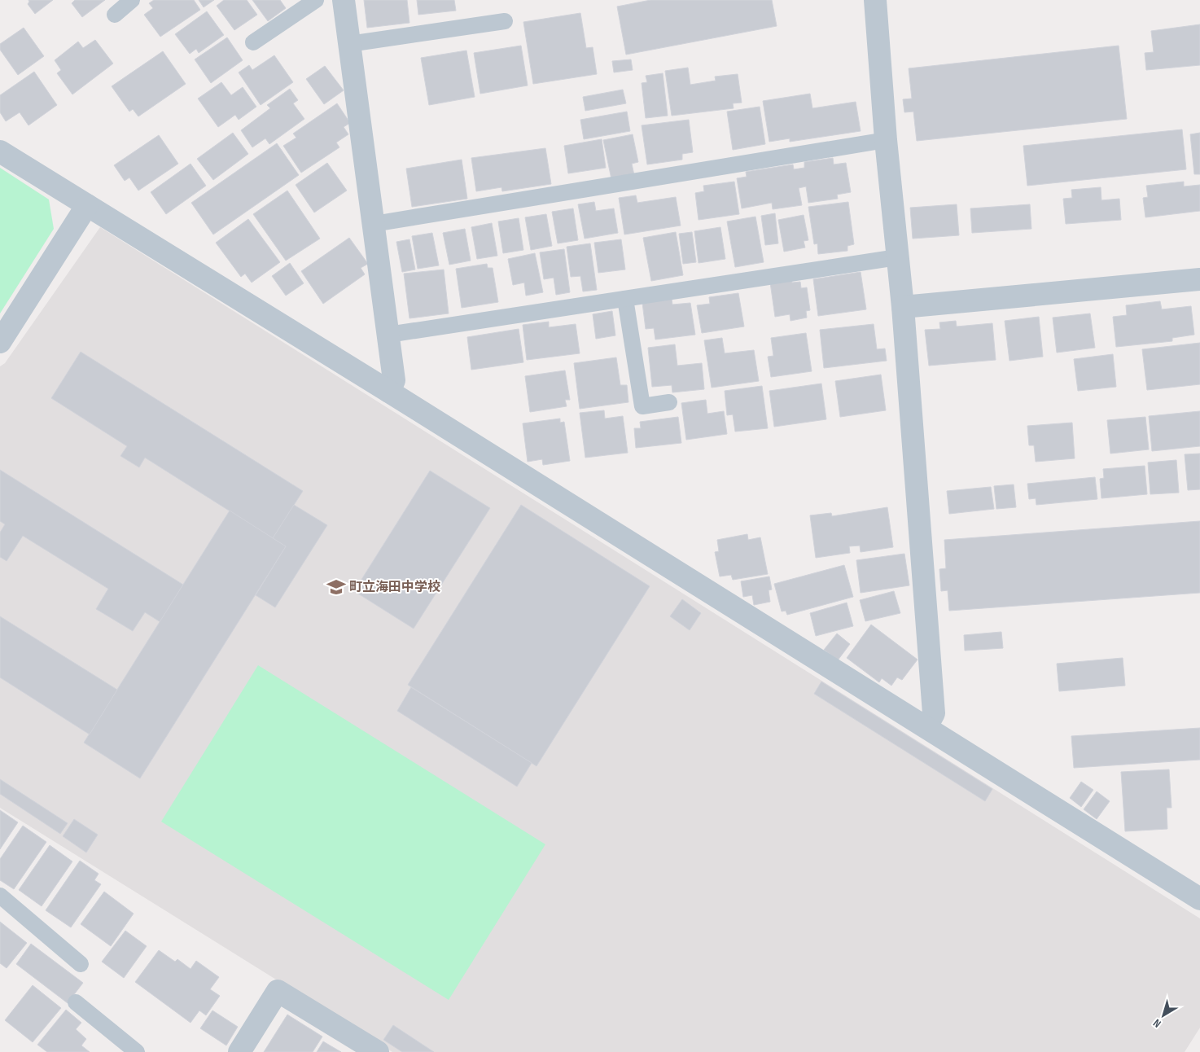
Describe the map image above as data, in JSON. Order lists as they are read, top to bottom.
{
  "places": {
    "school or university": ["町立海田中学校"]
  },
  "north": "bottom left"
}
